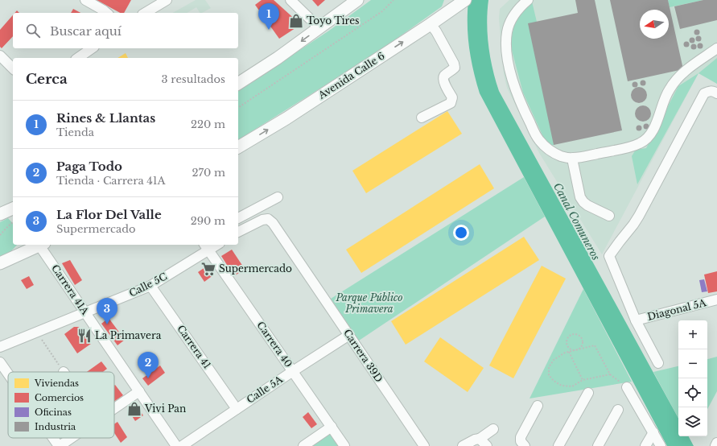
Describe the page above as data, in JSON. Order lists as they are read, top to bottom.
{
  "streets": {
    "main road": ["Avenida Calle 6"],
    "street": [
      "Calle 5C",
      "Carrera 41A",
      "Diagonal 5A",
      "Carrera 40",
      "Carrera 41",
      "Carrera 39D",
      "Calle 5A"
    ]
  },
  "crossings": [
    ["Calle 5C", "Carrera 41A"],
    ["Calle 5C", "Carrera 40"],
    ["Calle 5C", "Carrera 41"],
    ["Carrera 40", "Calle 5A"],
    ["Carrera 41", "Calle 5A"],
    ["Carrera 39D", "Calle 5A"]
  ],
  "water": ["Canal Comuneros"],
  "parks": ["Parque Público Primavera"],
  "places": {
    "shop": ["Toyo Tires", "Vivi Pan"],
    "supermarket": ["Supermercado"],
    "restaurant": ["La Primavera"]
  },
  "legend": [
    "Viviendas",
    "Comercios",
    "Oficinas",
    "Industria"
  ],
  "north": "left",
  "page": {
    "pins": ["1", "3", "2"],
    "search": "Buscar aquí",
    "heading": ["Cerca", "3 resultados"],
    "list": [
      {
        "mark": "1",
        "name": "Rines & Llantas",
        "note": "Tienda",
        "value": "220 m"
      },
      {
        "mark": "2",
        "name": "Paga Todo",
        "note": "Tienda · Carrera 41A",
        "value": "270 m"
      },
      {
        "mark": "3",
        "name": "La Flor Del Valle",
        "note": "Supermercado",
        "value": "290 m"
      }
    ],
    "map_buttons": ["+", "−"]
  }
}
